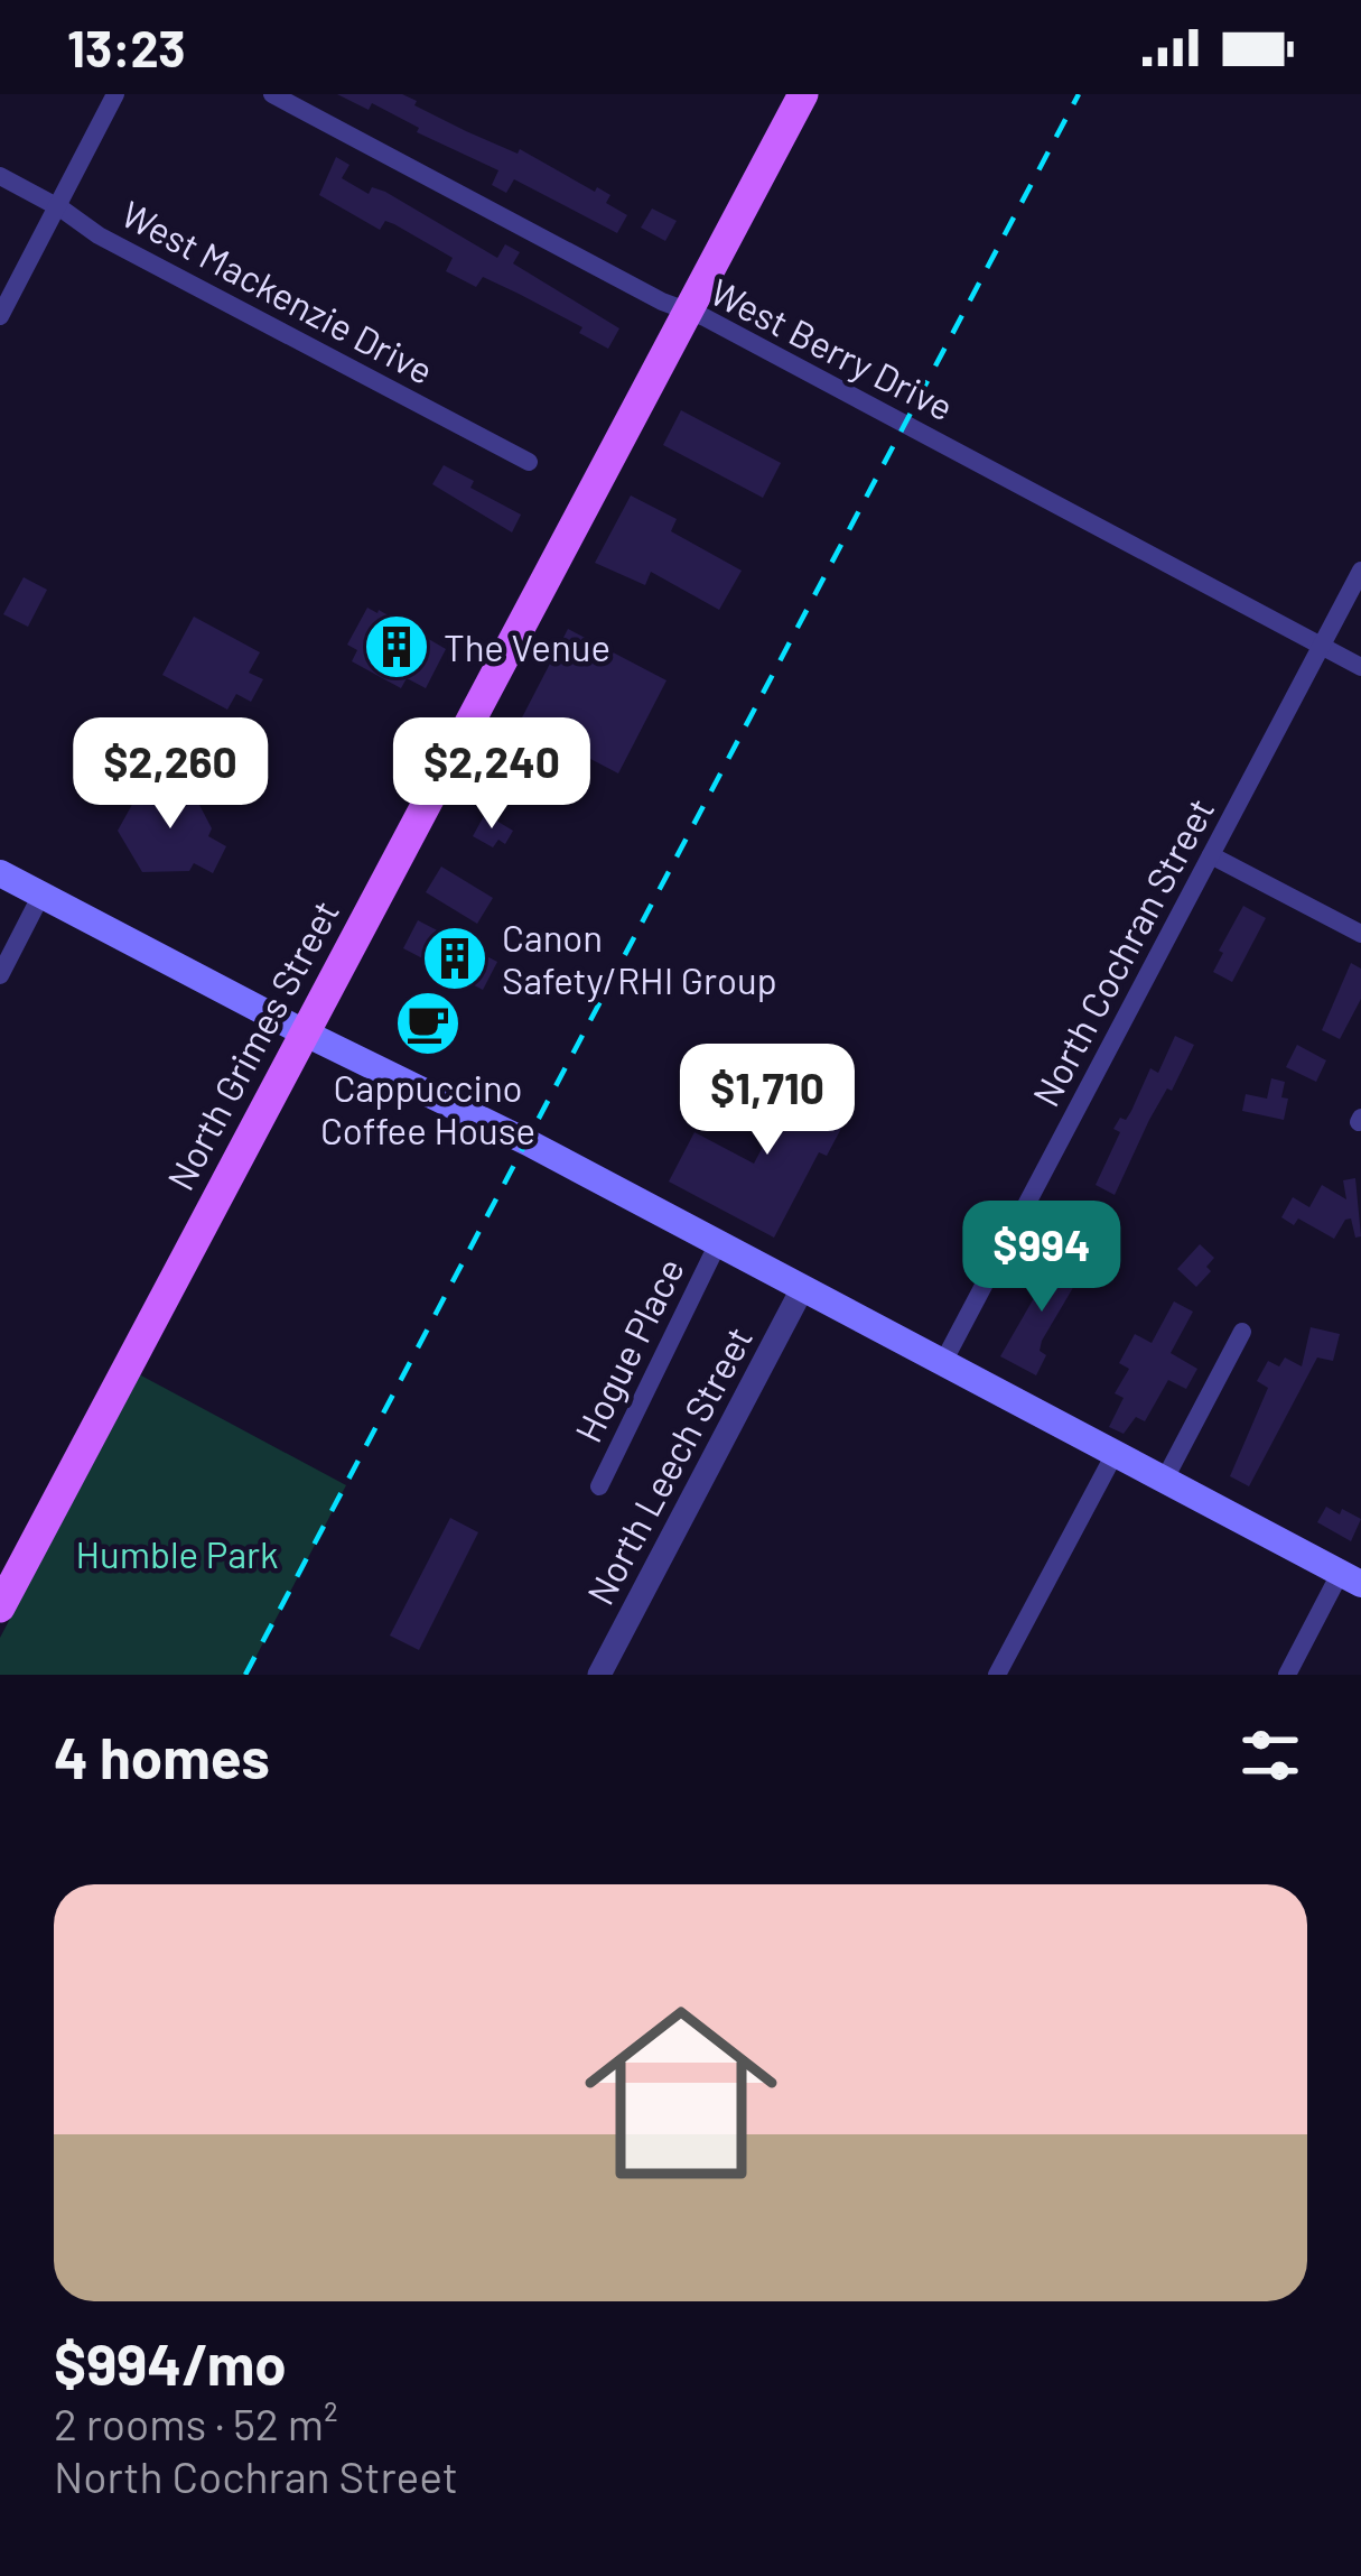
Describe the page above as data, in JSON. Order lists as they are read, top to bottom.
{
  "streets": {
    "main road": ["North Grimes Street"],
    "street": [
      "West Mackenzie Drive",
      "West Berry Drive",
      "North Cochran Street",
      "Hogue Place",
      "North Leech Street"
    ]
  },
  "crossings": [
    ["West Berry Drive", "North Cochran Street"],
    ["West Berry Drive", "North Grimes Street"]
  ],
  "parks": ["Humble Park"],
  "places": {
    "building": ["The Venue", "Canon Safety/RHI Group"],
    "cafe": ["Cappuccino Coffee House"]
  },
  "page": {
    "status": "13:23",
    "price": [
      "$2,260",
      "$2,240",
      "$1,710",
      "$994"
    ],
    "heading": "4 homes",
    "list": [
      {
        "name": "$994/mo",
        "note": "2 rooms · 52 m² · North Cochran Street"
      }
    ]
  }
}
